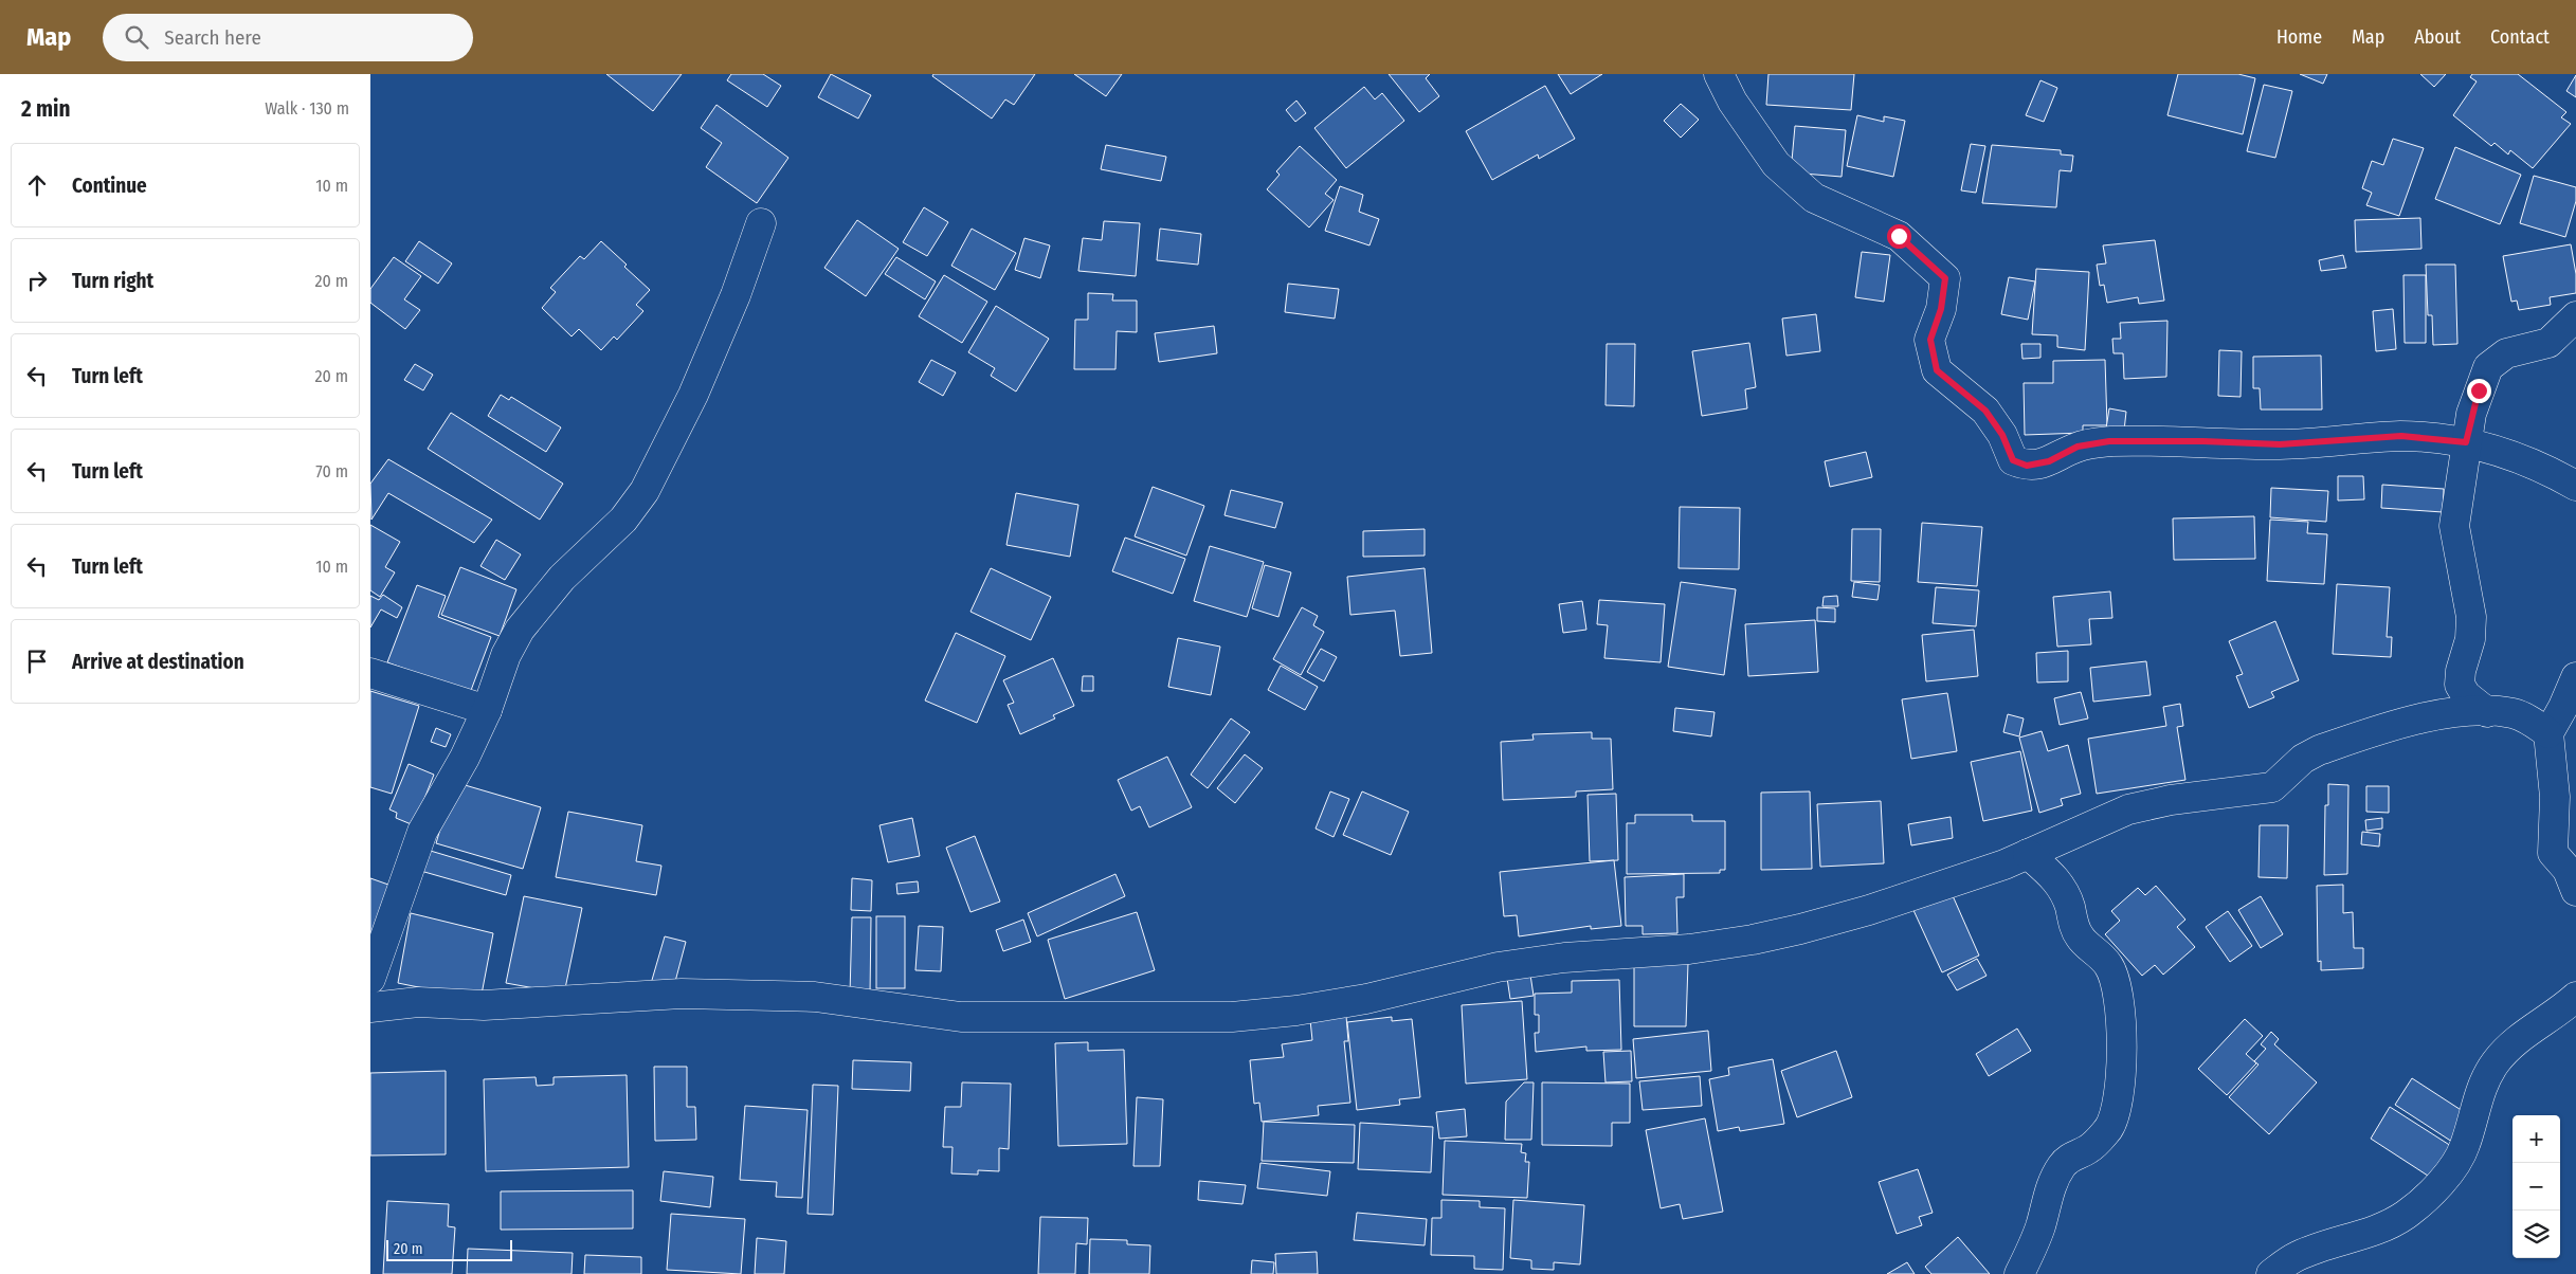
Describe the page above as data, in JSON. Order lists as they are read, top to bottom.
{
  "scale_bar": "20 m",
  "page": {
    "header": "Map",
    "search": "Search here",
    "nav": [
      "Home",
      "Map",
      "About",
      "Contact"
    ],
    "heading": ["2 min", "Walk · 130 m"],
    "list": [
      ["Continue", "10 m"],
      ["Turn right", "20 m"],
      ["Turn left", "20 m"],
      ["Turn left", "70 m"],
      ["Turn left", "10 m"],
      "Arrive at destination"
    ],
    "map_buttons": ["+", "−"],
    "scale": "20 m"
  }
}
